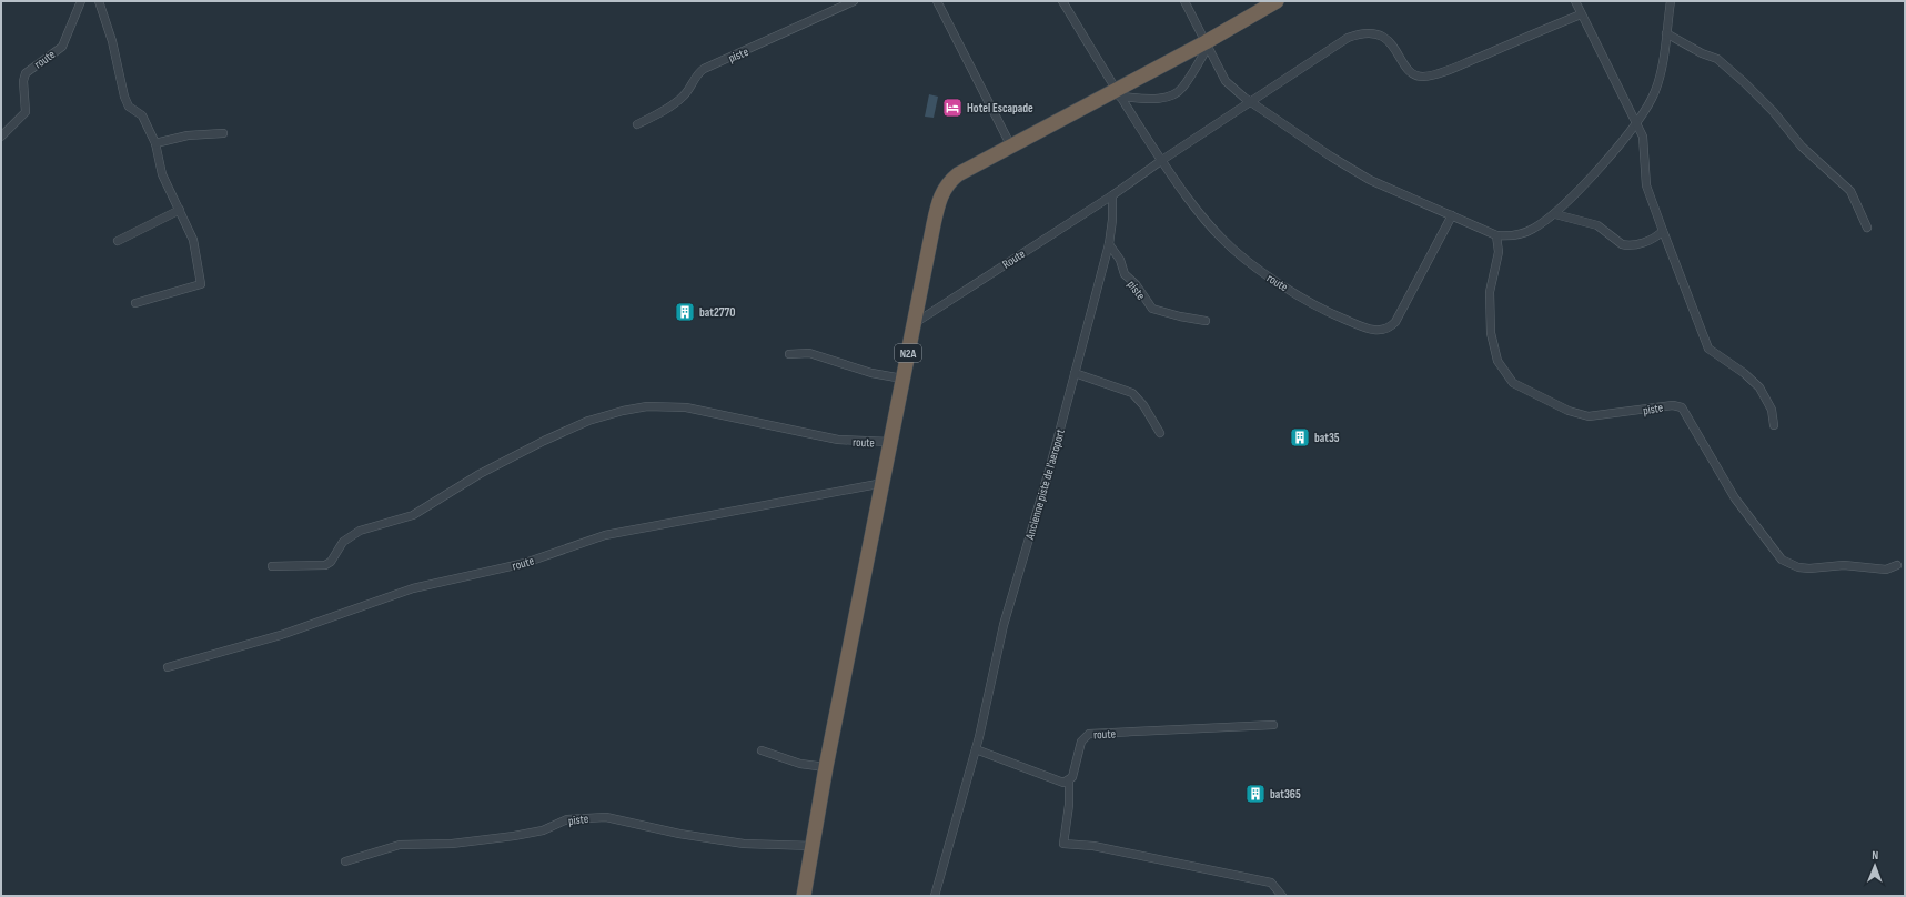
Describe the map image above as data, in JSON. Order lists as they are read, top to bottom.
{
  "streets": {
    "highway": ["N2A"],
    "street": [
      "piste",
      "route",
      "Route",
      "Ancienne piste de l'aeroport"
    ]
  },
  "crossings": [
    ["piste", "N2A"],
    ["piste", "Ancienne piste de l'aeroport"],
    ["route", "N2A"],
    ["Route", "N2A"],
    ["Route", "Ancienne piste de l'aeroport"]
  ],
  "places": {
    "hotel": ["Hotel Escapade"],
    "building": ["bat2770", "bat35", "bat365"]
  },
  "north": "top"
}
